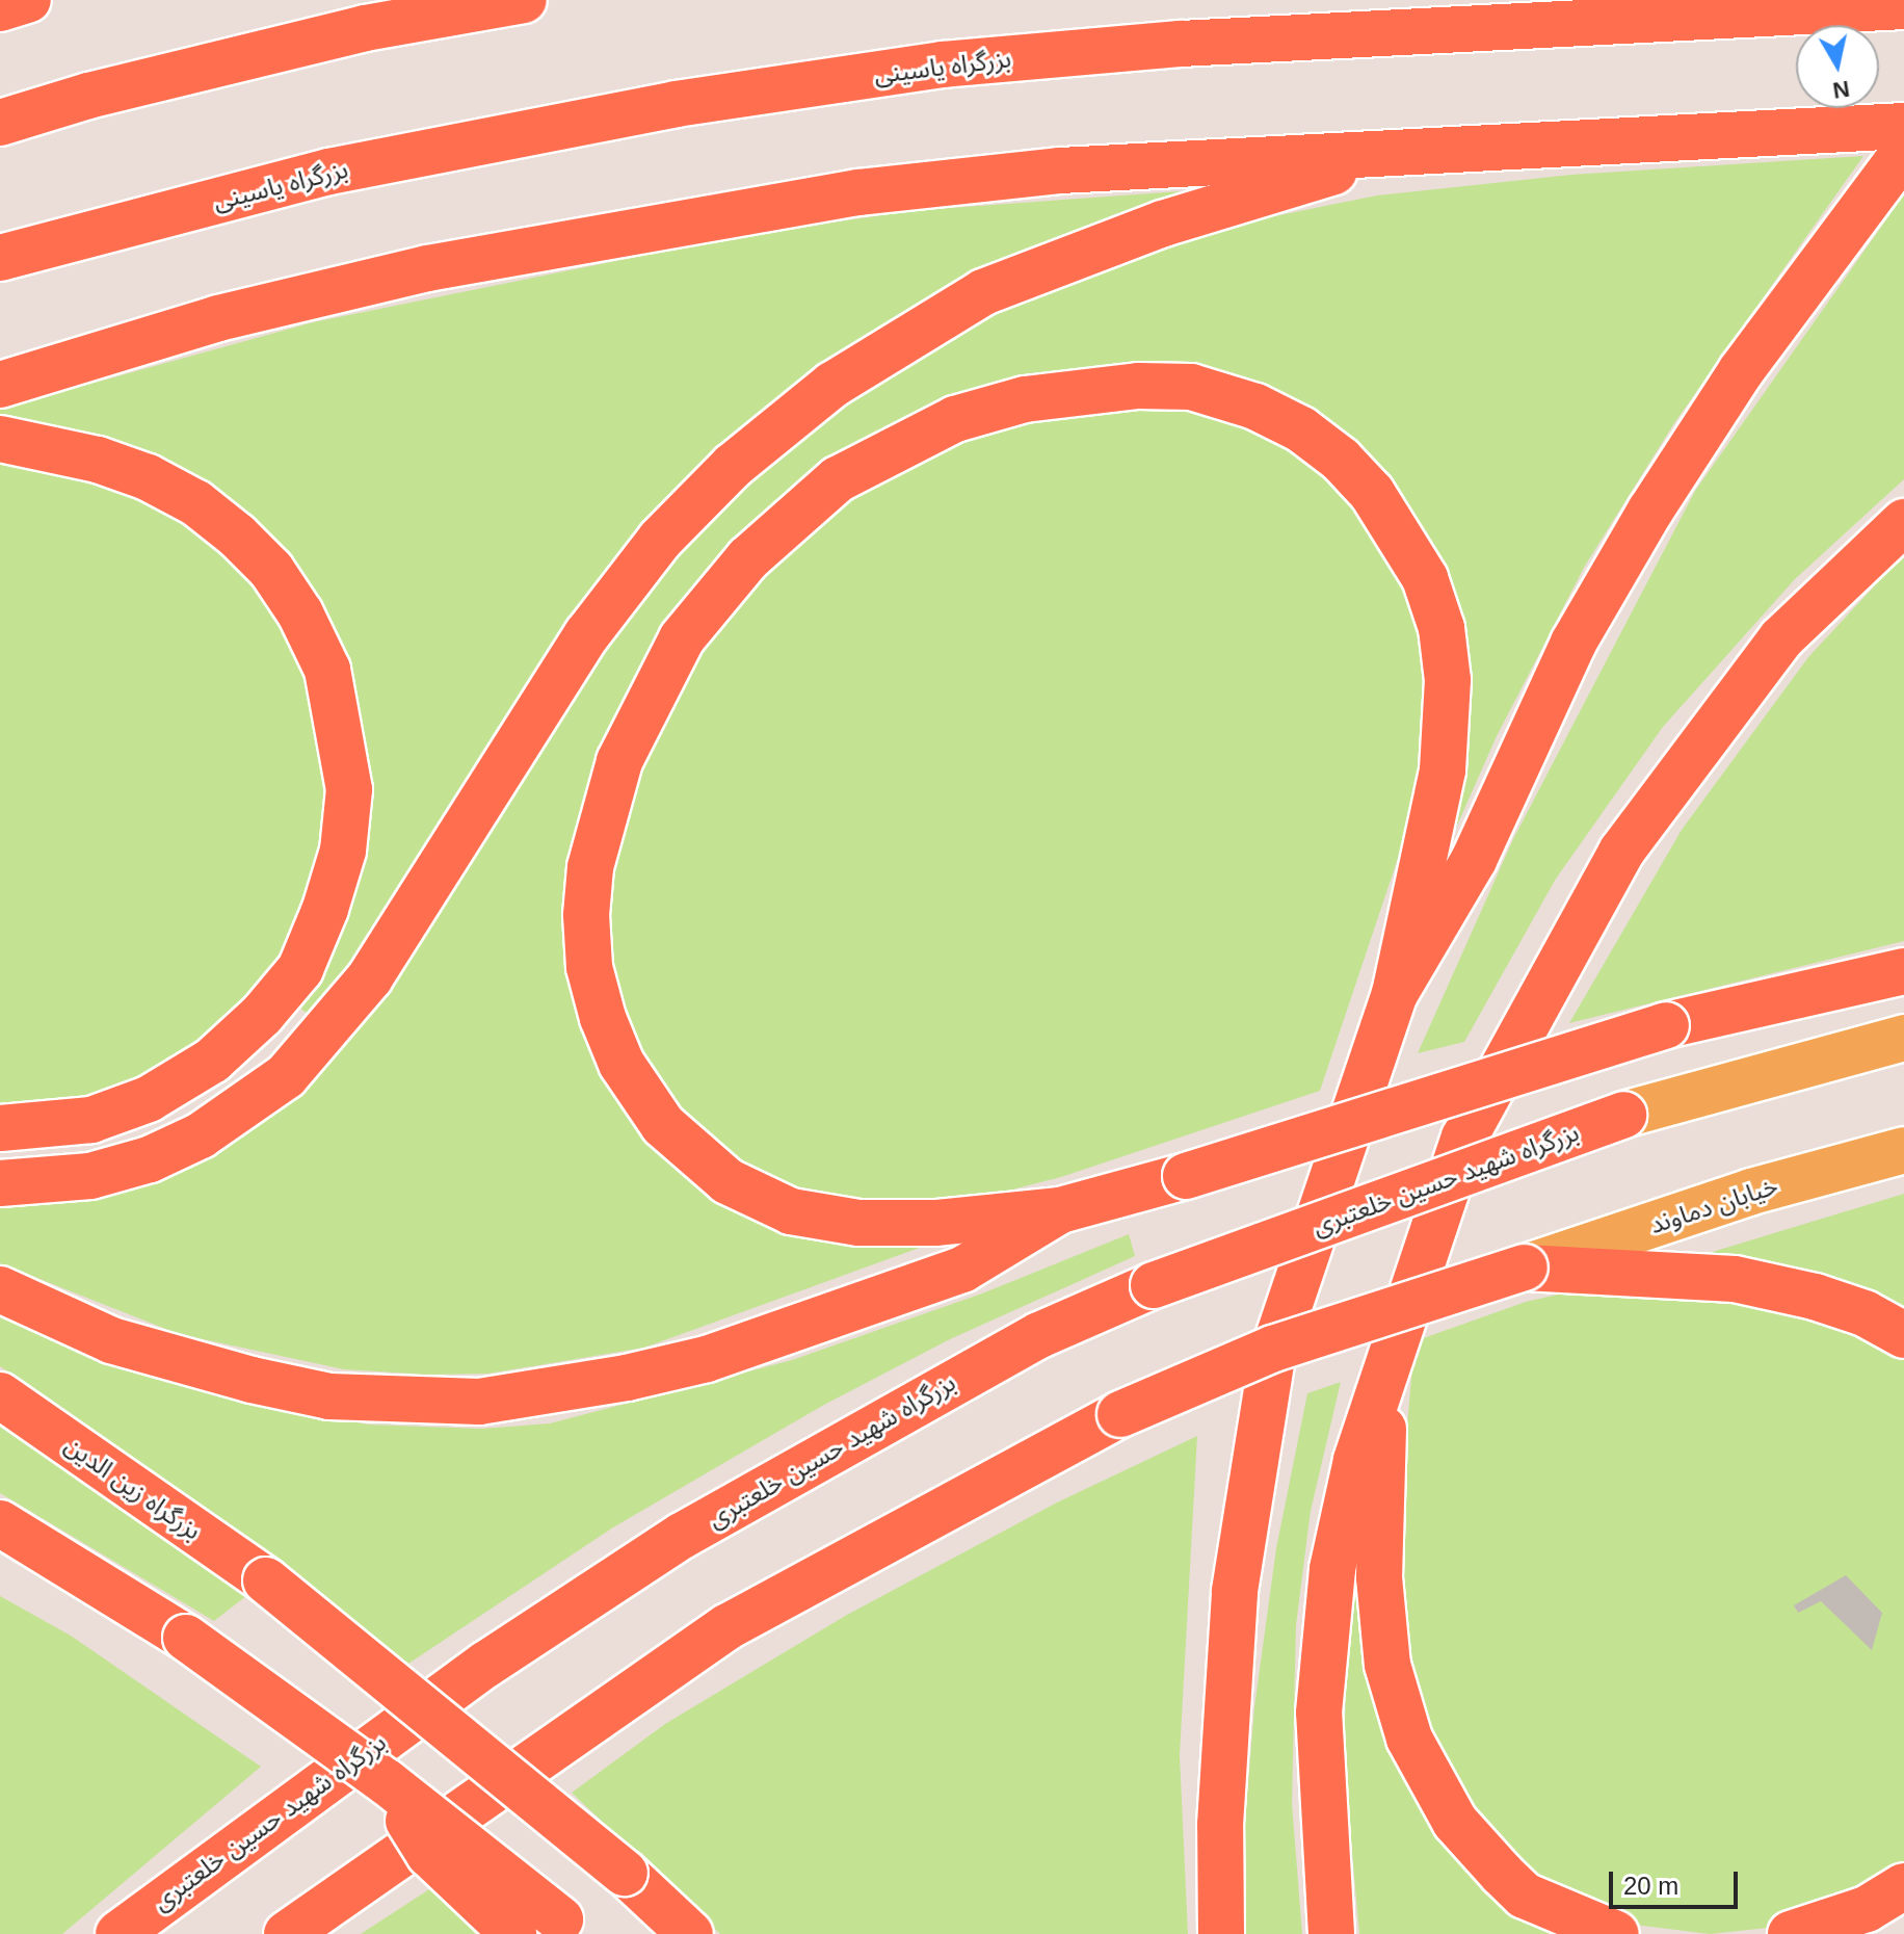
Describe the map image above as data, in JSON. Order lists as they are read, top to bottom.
{
  "streets": {
    "highway": ["بزرگراه یاسینی", "بزرگراه شهید حسین خلعتبری", "بزرگراه زین الدین"],
    "main road": ["خیابان دماوند"]
  },
  "scale_bar": "20 m",
  "north": "bottom"
}
